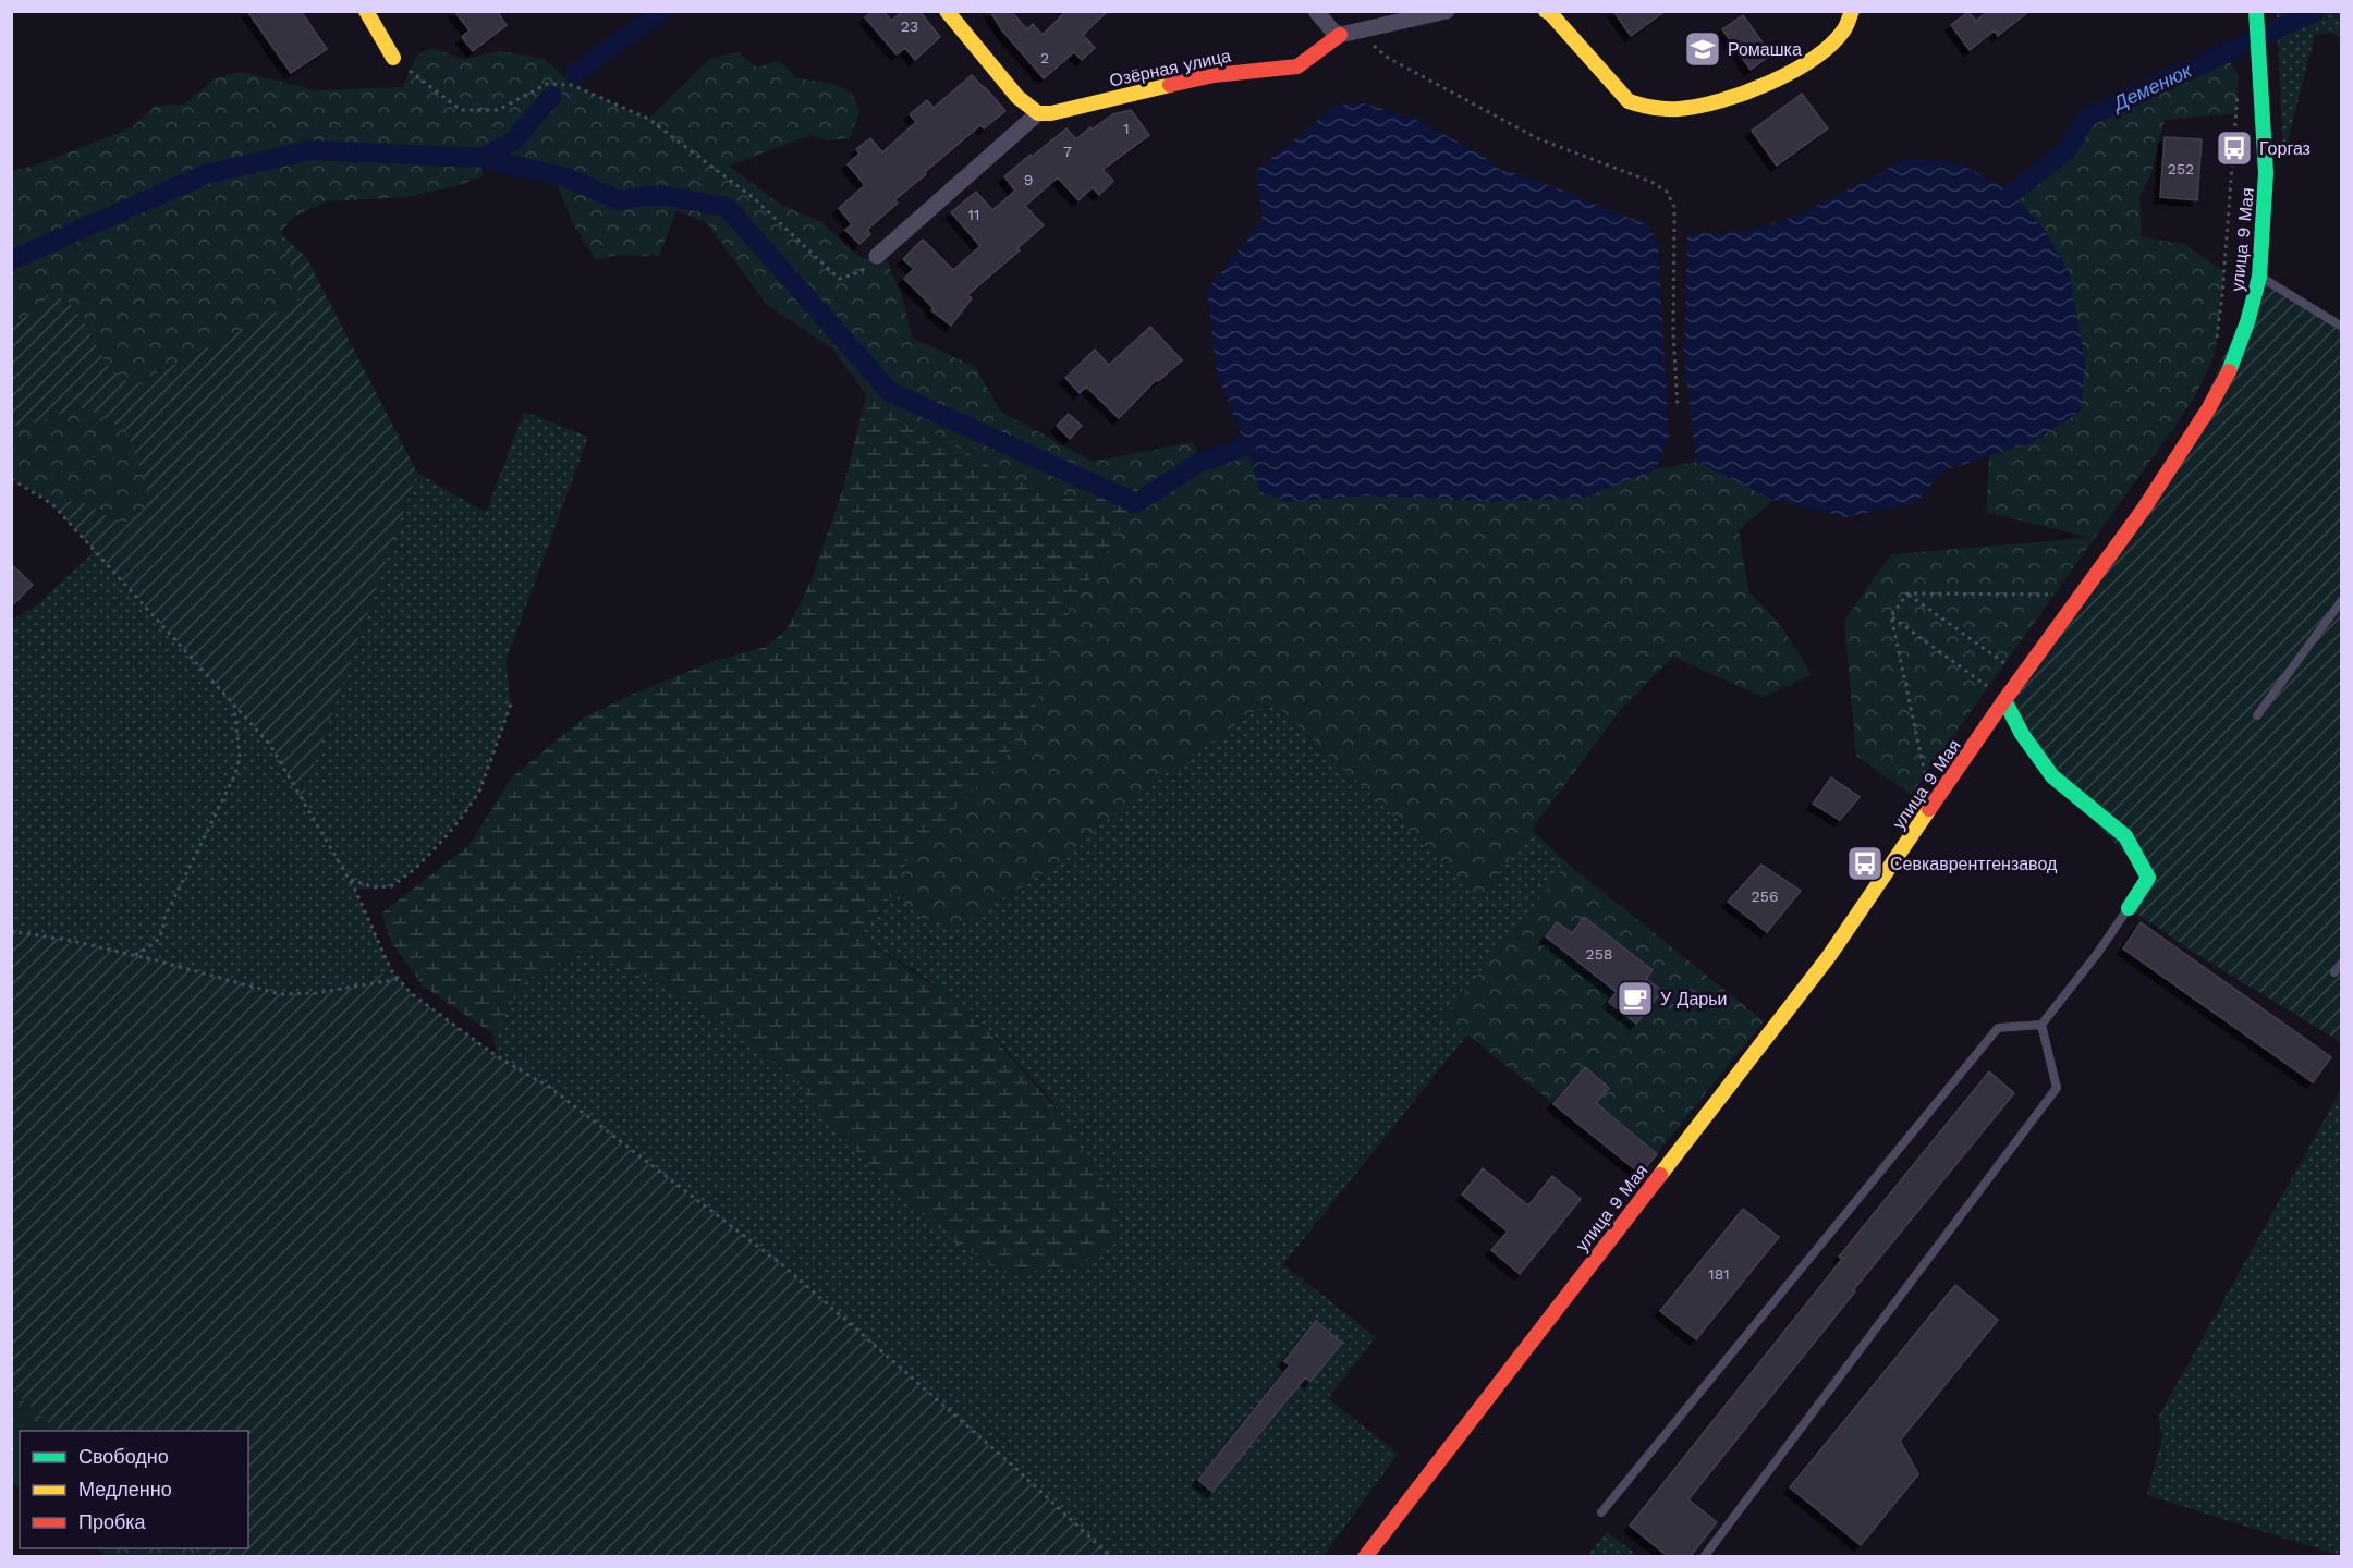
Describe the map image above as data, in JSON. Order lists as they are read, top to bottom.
{
  "streets": {
    "street": ["Озёрная улица", "улица 9 Мая"]
  },
  "water": ["Деменюк"],
  "places": {
    "school or university": ["Ромашка"],
    "bus stop": ["Горгаз", "Севкаврентгензавод"],
    "cafe": ["У Дарьи"]
  },
  "house_numbers": [
    "23",
    "2",
    "1",
    "7",
    "252",
    "9",
    "11",
    "256",
    "258",
    "181"
  ],
  "legend": ["Свободно", "Медленно", "Пробка"]
}
